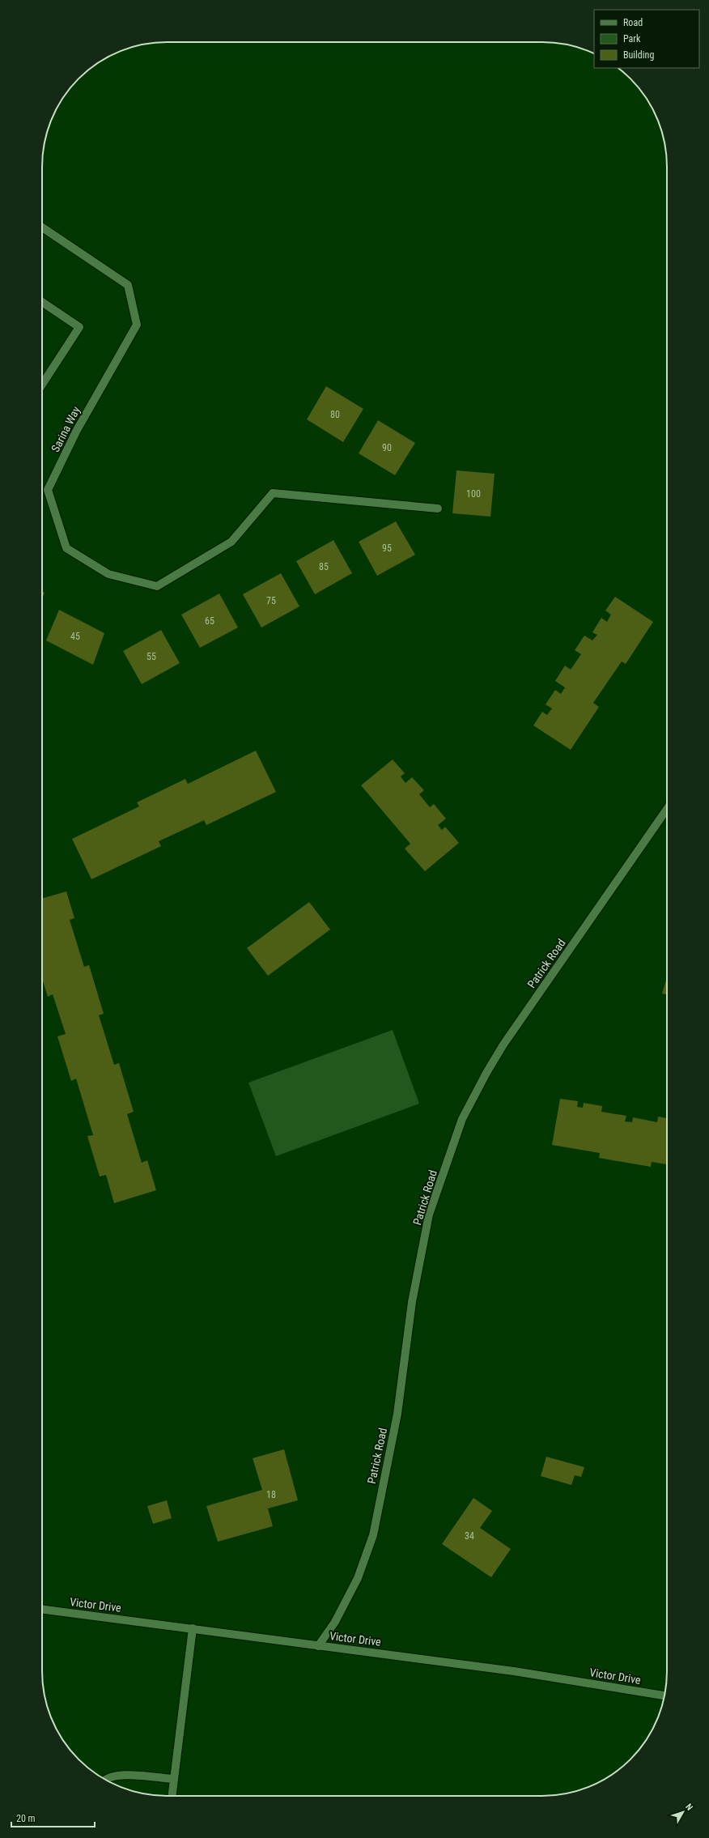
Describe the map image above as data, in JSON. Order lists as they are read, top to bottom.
{
  "streets": {
    "street": ["Sarina Way", "Patrick Road", "Victor Drive"]
  },
  "crossings": [
    ["Patrick Road", "Victor Drive"]
  ],
  "house_numbers": [
    "80",
    "90",
    "100",
    "95",
    "85",
    "75",
    "65",
    "45",
    "55",
    "18",
    "34"
  ],
  "legend": ["Road", "Park", "Building"],
  "scale_bar": "20 m",
  "north": "top right"
}
